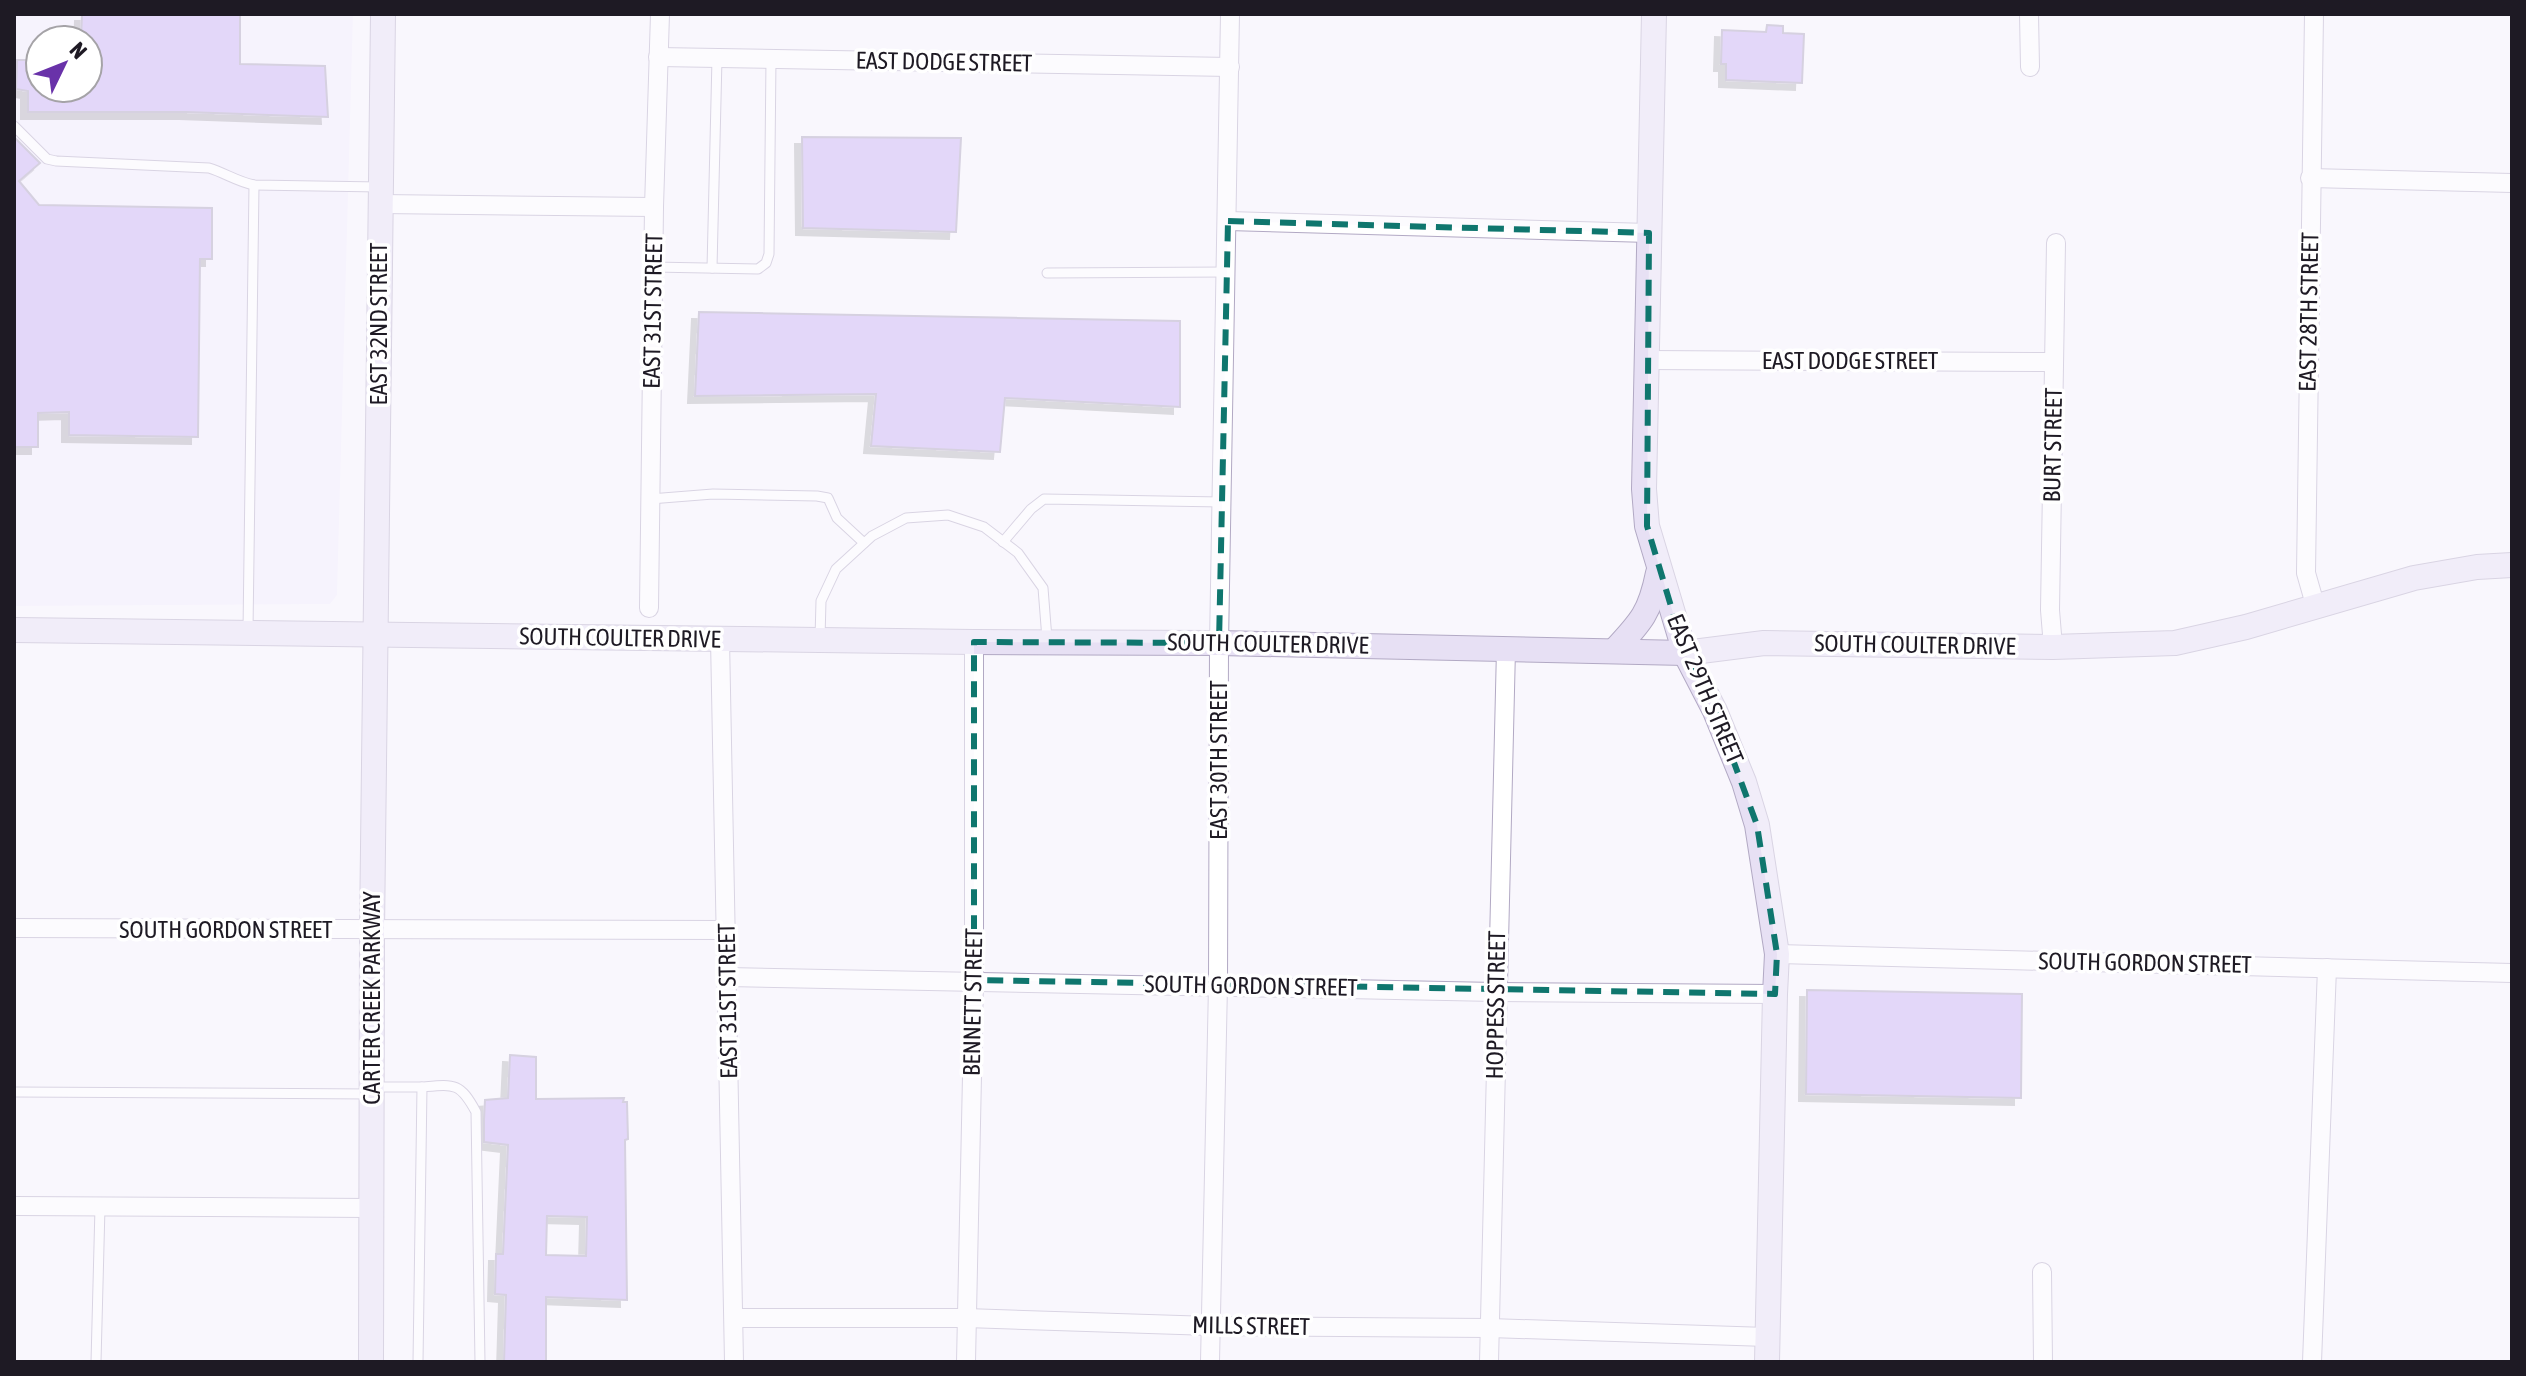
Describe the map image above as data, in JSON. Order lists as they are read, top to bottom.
{
  "streets": {
    "street": [
      "EAST DODGE STREET",
      "EAST 31ST STREET",
      "EAST 28TH STREET",
      "EAST 32ND STREET",
      "BURT STREET",
      "SOUTH COULTER DRIVE",
      "EAST 29TH STREET",
      "EAST 30TH STREET",
      "SOUTH GORDON STREET",
      "CARTER CREEK PARKWAY",
      "BENNETT STREET",
      "HOPPESS STREET",
      "MILLS STREET"
    ]
  },
  "crossings": [
    ["EAST DODGE STREET", "EAST 31ST STREET"],
    ["EAST DODGE STREET", "BURT STREET"],
    ["EAST DODGE STREET", "EAST 29TH STREET"],
    ["EAST DODGE STREET", "EAST 30TH STREET"],
    ["EAST 31ST STREET", "SOUTH COULTER DRIVE"],
    ["EAST 31ST STREET", "SOUTH GORDON STREET"],
    ["EAST 31ST STREET", "MILLS STREET"],
    ["EAST 28TH STREET", "SOUTH COULTER DRIVE"],
    ["EAST 32ND STREET", "SOUTH COULTER DRIVE"],
    ["EAST 32ND STREET", "CARTER CREEK PARKWAY"],
    ["BURT STREET", "SOUTH COULTER DRIVE"],
    ["SOUTH COULTER DRIVE", "EAST 29TH STREET"],
    ["SOUTH COULTER DRIVE", "EAST 30TH STREET"],
    ["SOUTH COULTER DRIVE", "CARTER CREEK PARKWAY"],
    ["SOUTH COULTER DRIVE", "BENNETT STREET"],
    ["SOUTH COULTER DRIVE", "HOPPESS STREET"],
    ["EAST 29TH STREET", "SOUTH GORDON STREET"],
    ["EAST 29TH STREET", "MILLS STREET"],
    ["EAST 30TH STREET", "SOUTH GORDON STREET"],
    ["EAST 30TH STREET", "MILLS STREET"],
    ["SOUTH GORDON STREET", "CARTER CREEK PARKWAY"],
    ["SOUTH GORDON STREET", "BENNETT STREET"],
    ["SOUTH GORDON STREET", "HOPPESS STREET"],
    ["BENNETT STREET", "MILLS STREET"],
    ["HOPPESS STREET", "MILLS STREET"]
  ],
  "north": "top right"
}
